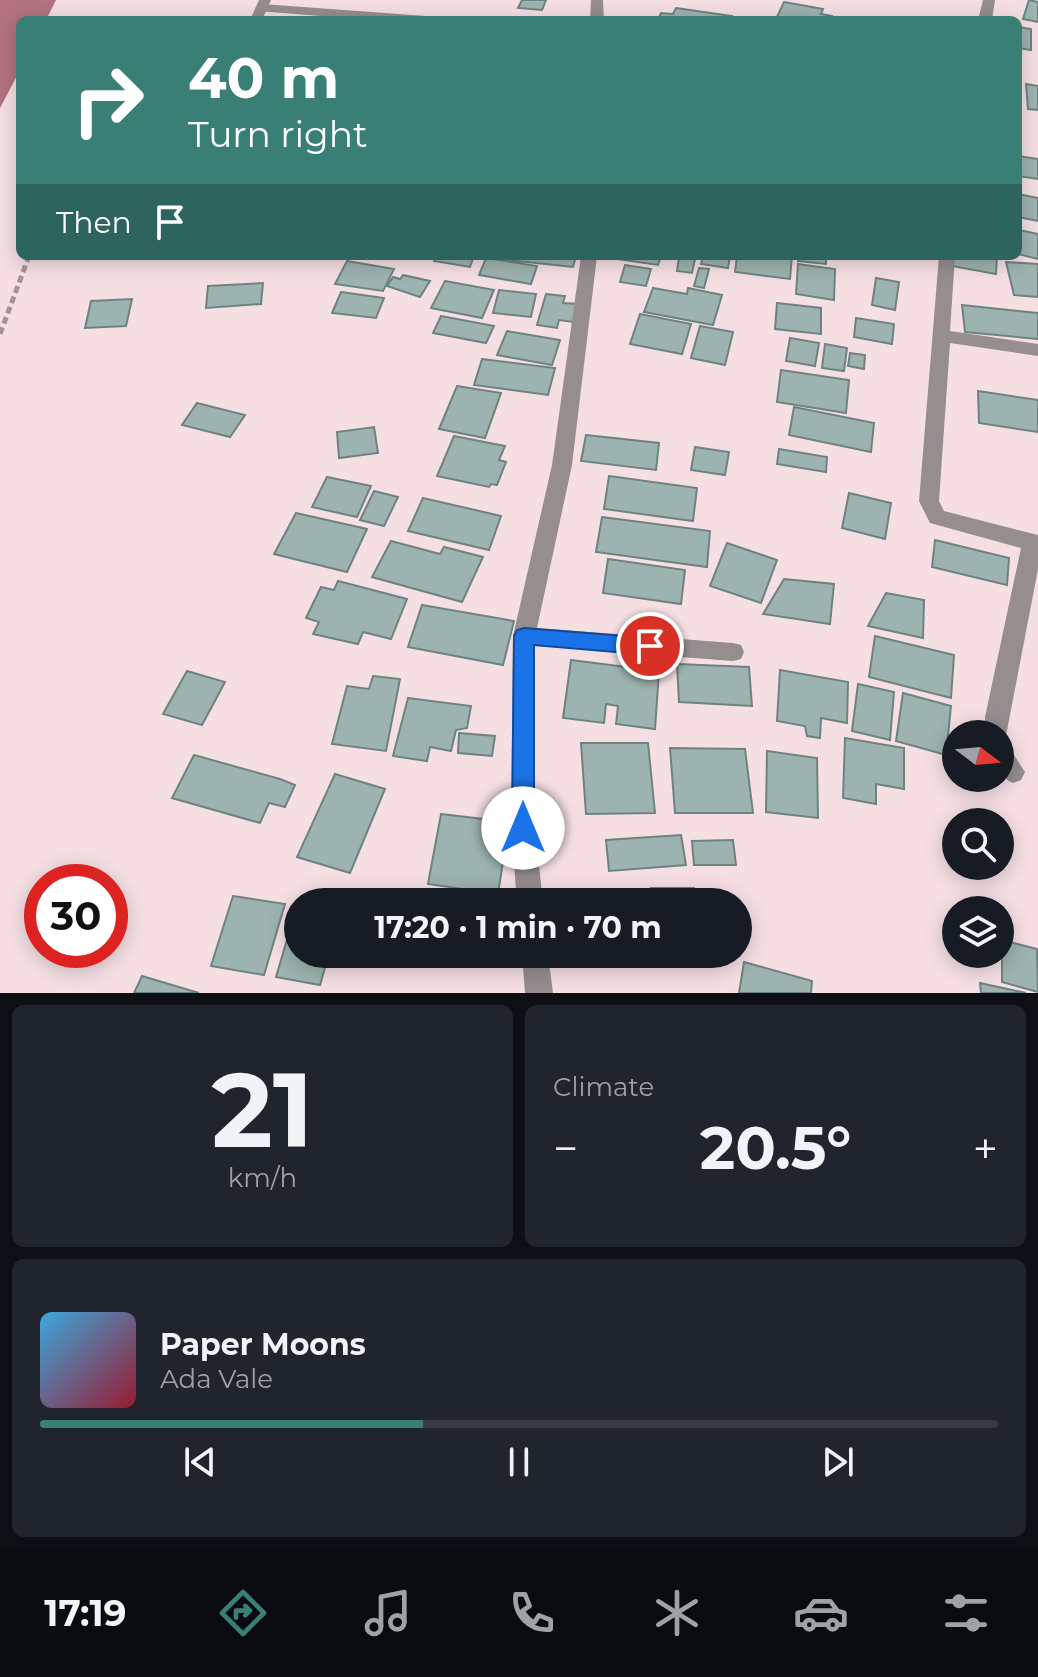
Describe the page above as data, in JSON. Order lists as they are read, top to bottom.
{
  "north": "right",
  "page": {
    "turn": ["40 m", "Turn right"],
    "then": "Then",
    "limit": "30",
    "trip": "17:20 · 1 min · 70 m",
    "tile": [
      ["21", "km/h"],
      "Climate"
    ],
    "heat": ["−", "20.5°", "+"],
    "song": ["Paper Moons", "Ada Vale"],
    "tabs": "17:19"
  }
}
